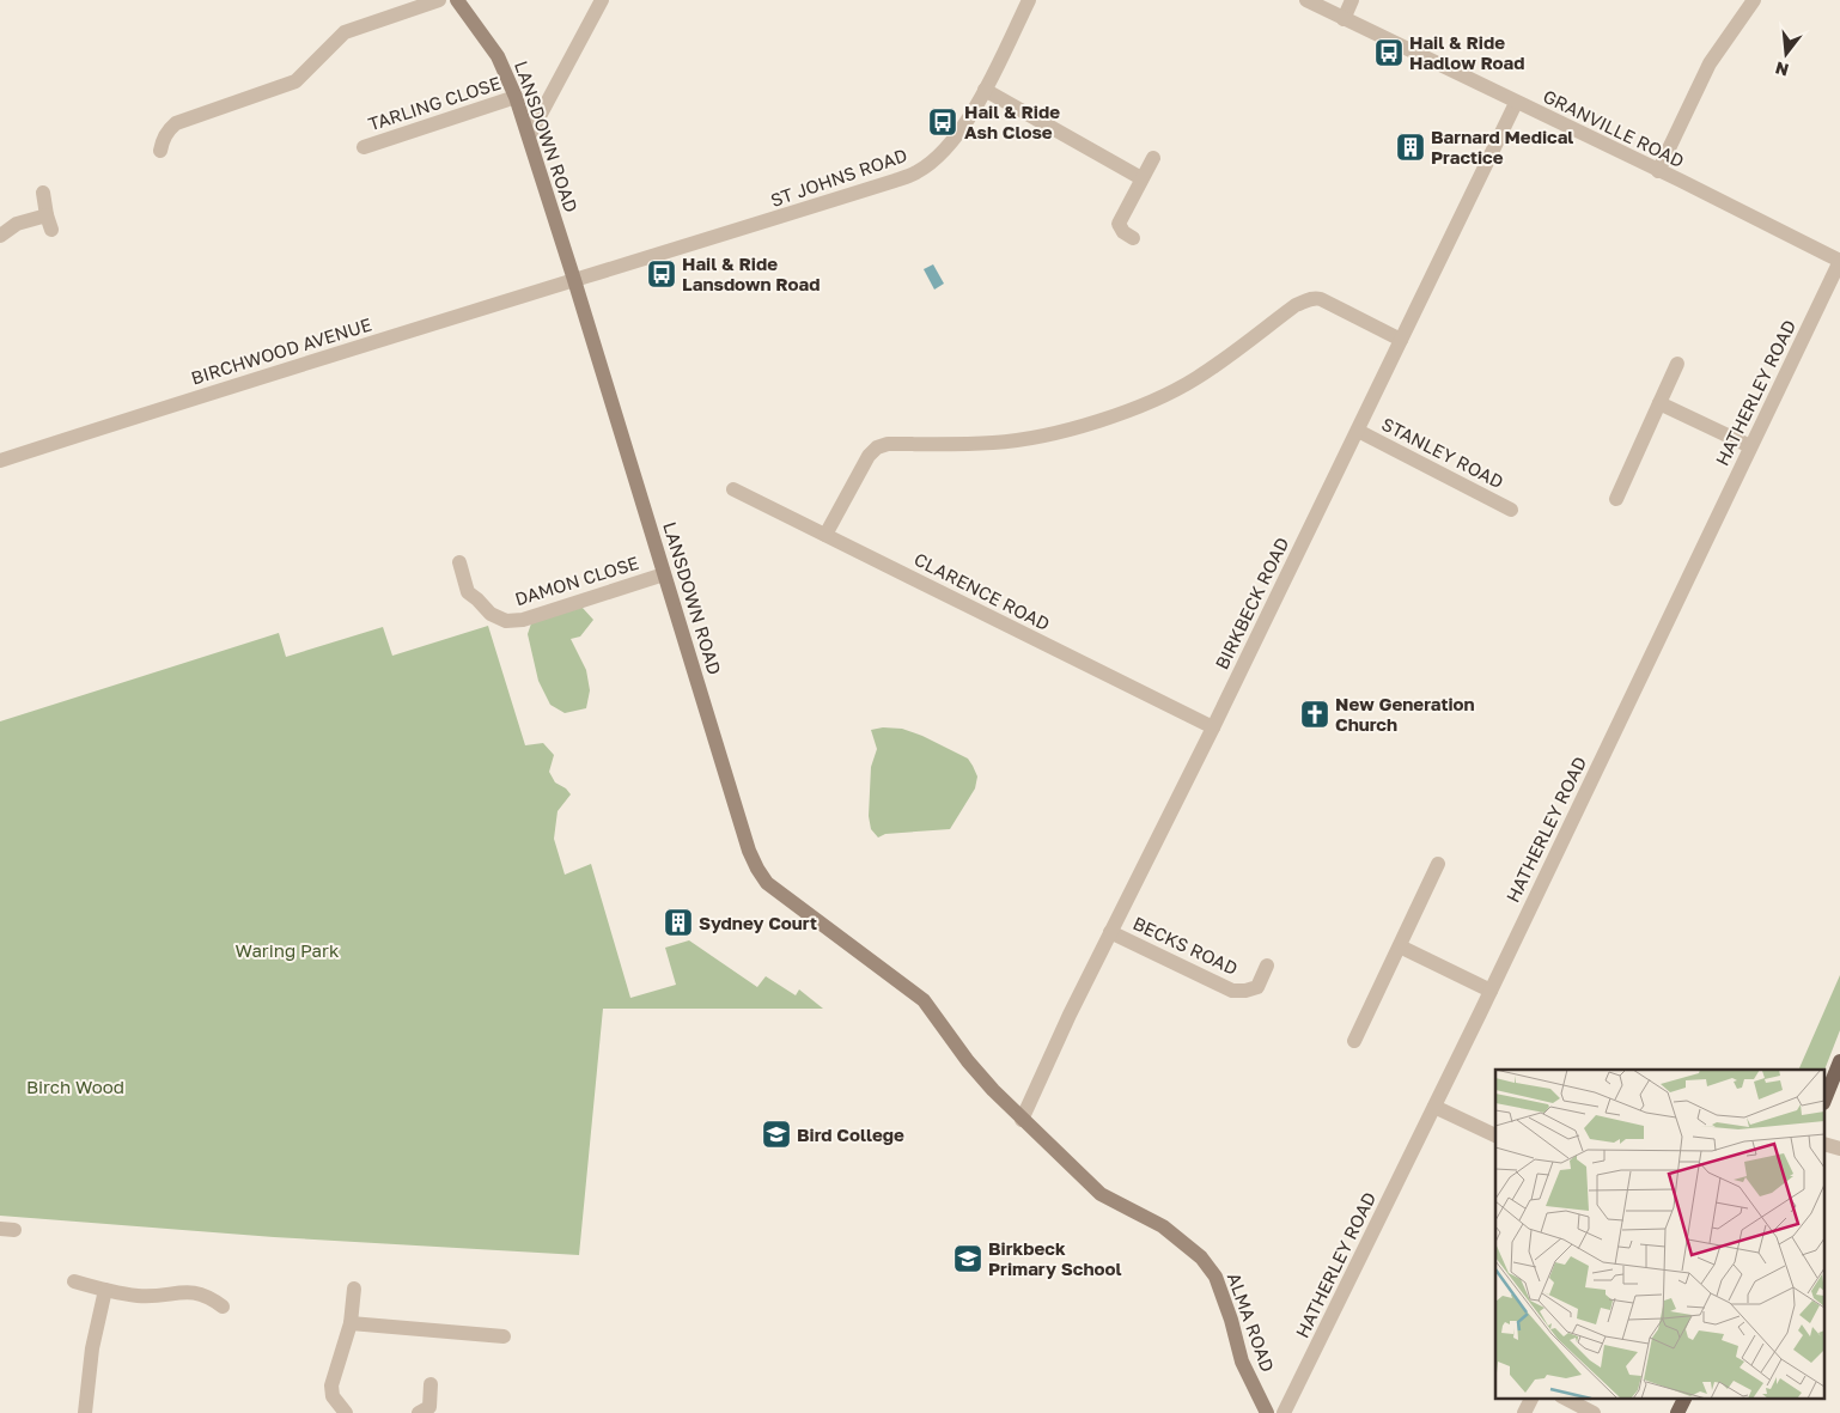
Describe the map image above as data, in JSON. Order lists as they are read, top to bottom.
{
  "streets": {
    "street": [
      "TARLING CLOSE",
      "GRANVILLE ROAD",
      "LANSDOWN ROAD",
      "ST JOHNS ROAD",
      "BIRCHWOOD AVENUE",
      "HATHERLEY ROAD",
      "STANLEY ROAD",
      "DAMON CLOSE",
      "CLARENCE ROAD",
      "BIRKBECK ROAD",
      "BECKS ROAD",
      "ALMA ROAD"
    ]
  },
  "crossings": [
    ["TARLING CLOSE", "LANSDOWN ROAD"],
    ["GRANVILLE ROAD", "HATHERLEY ROAD"],
    ["GRANVILLE ROAD", "BIRKBECK ROAD"],
    ["LANSDOWN ROAD", "ST JOHNS ROAD"],
    ["LANSDOWN ROAD", "BIRCHWOOD AVENUE"],
    ["LANSDOWN ROAD", "DAMON CLOSE"],
    ["LANSDOWN ROAD", "BIRKBECK ROAD"],
    ["LANSDOWN ROAD", "ALMA ROAD"],
    ["ST JOHNS ROAD", "BIRCHWOOD AVENUE"],
    ["STANLEY ROAD", "BIRKBECK ROAD"],
    ["CLARENCE ROAD", "BIRKBECK ROAD"],
    ["BIRKBECK ROAD", "BECKS ROAD"],
    ["BIRKBECK ROAD", "ALMA ROAD"]
  ],
  "parks": ["Waring Park", "Birch Wood"],
  "places": {
    "bus stop": ["Hail & Ride Hadlow Road", "Hail & Ride Ash Close", "Hail & Ride Lansdown Road"],
    "building": ["Barnard Medical Practice", "Sydney Court"],
    "church": ["New Generation Church"],
    "school or university": ["Bird College", "Birkbeck Primary School"]
  },
  "north": "bottom"
}
